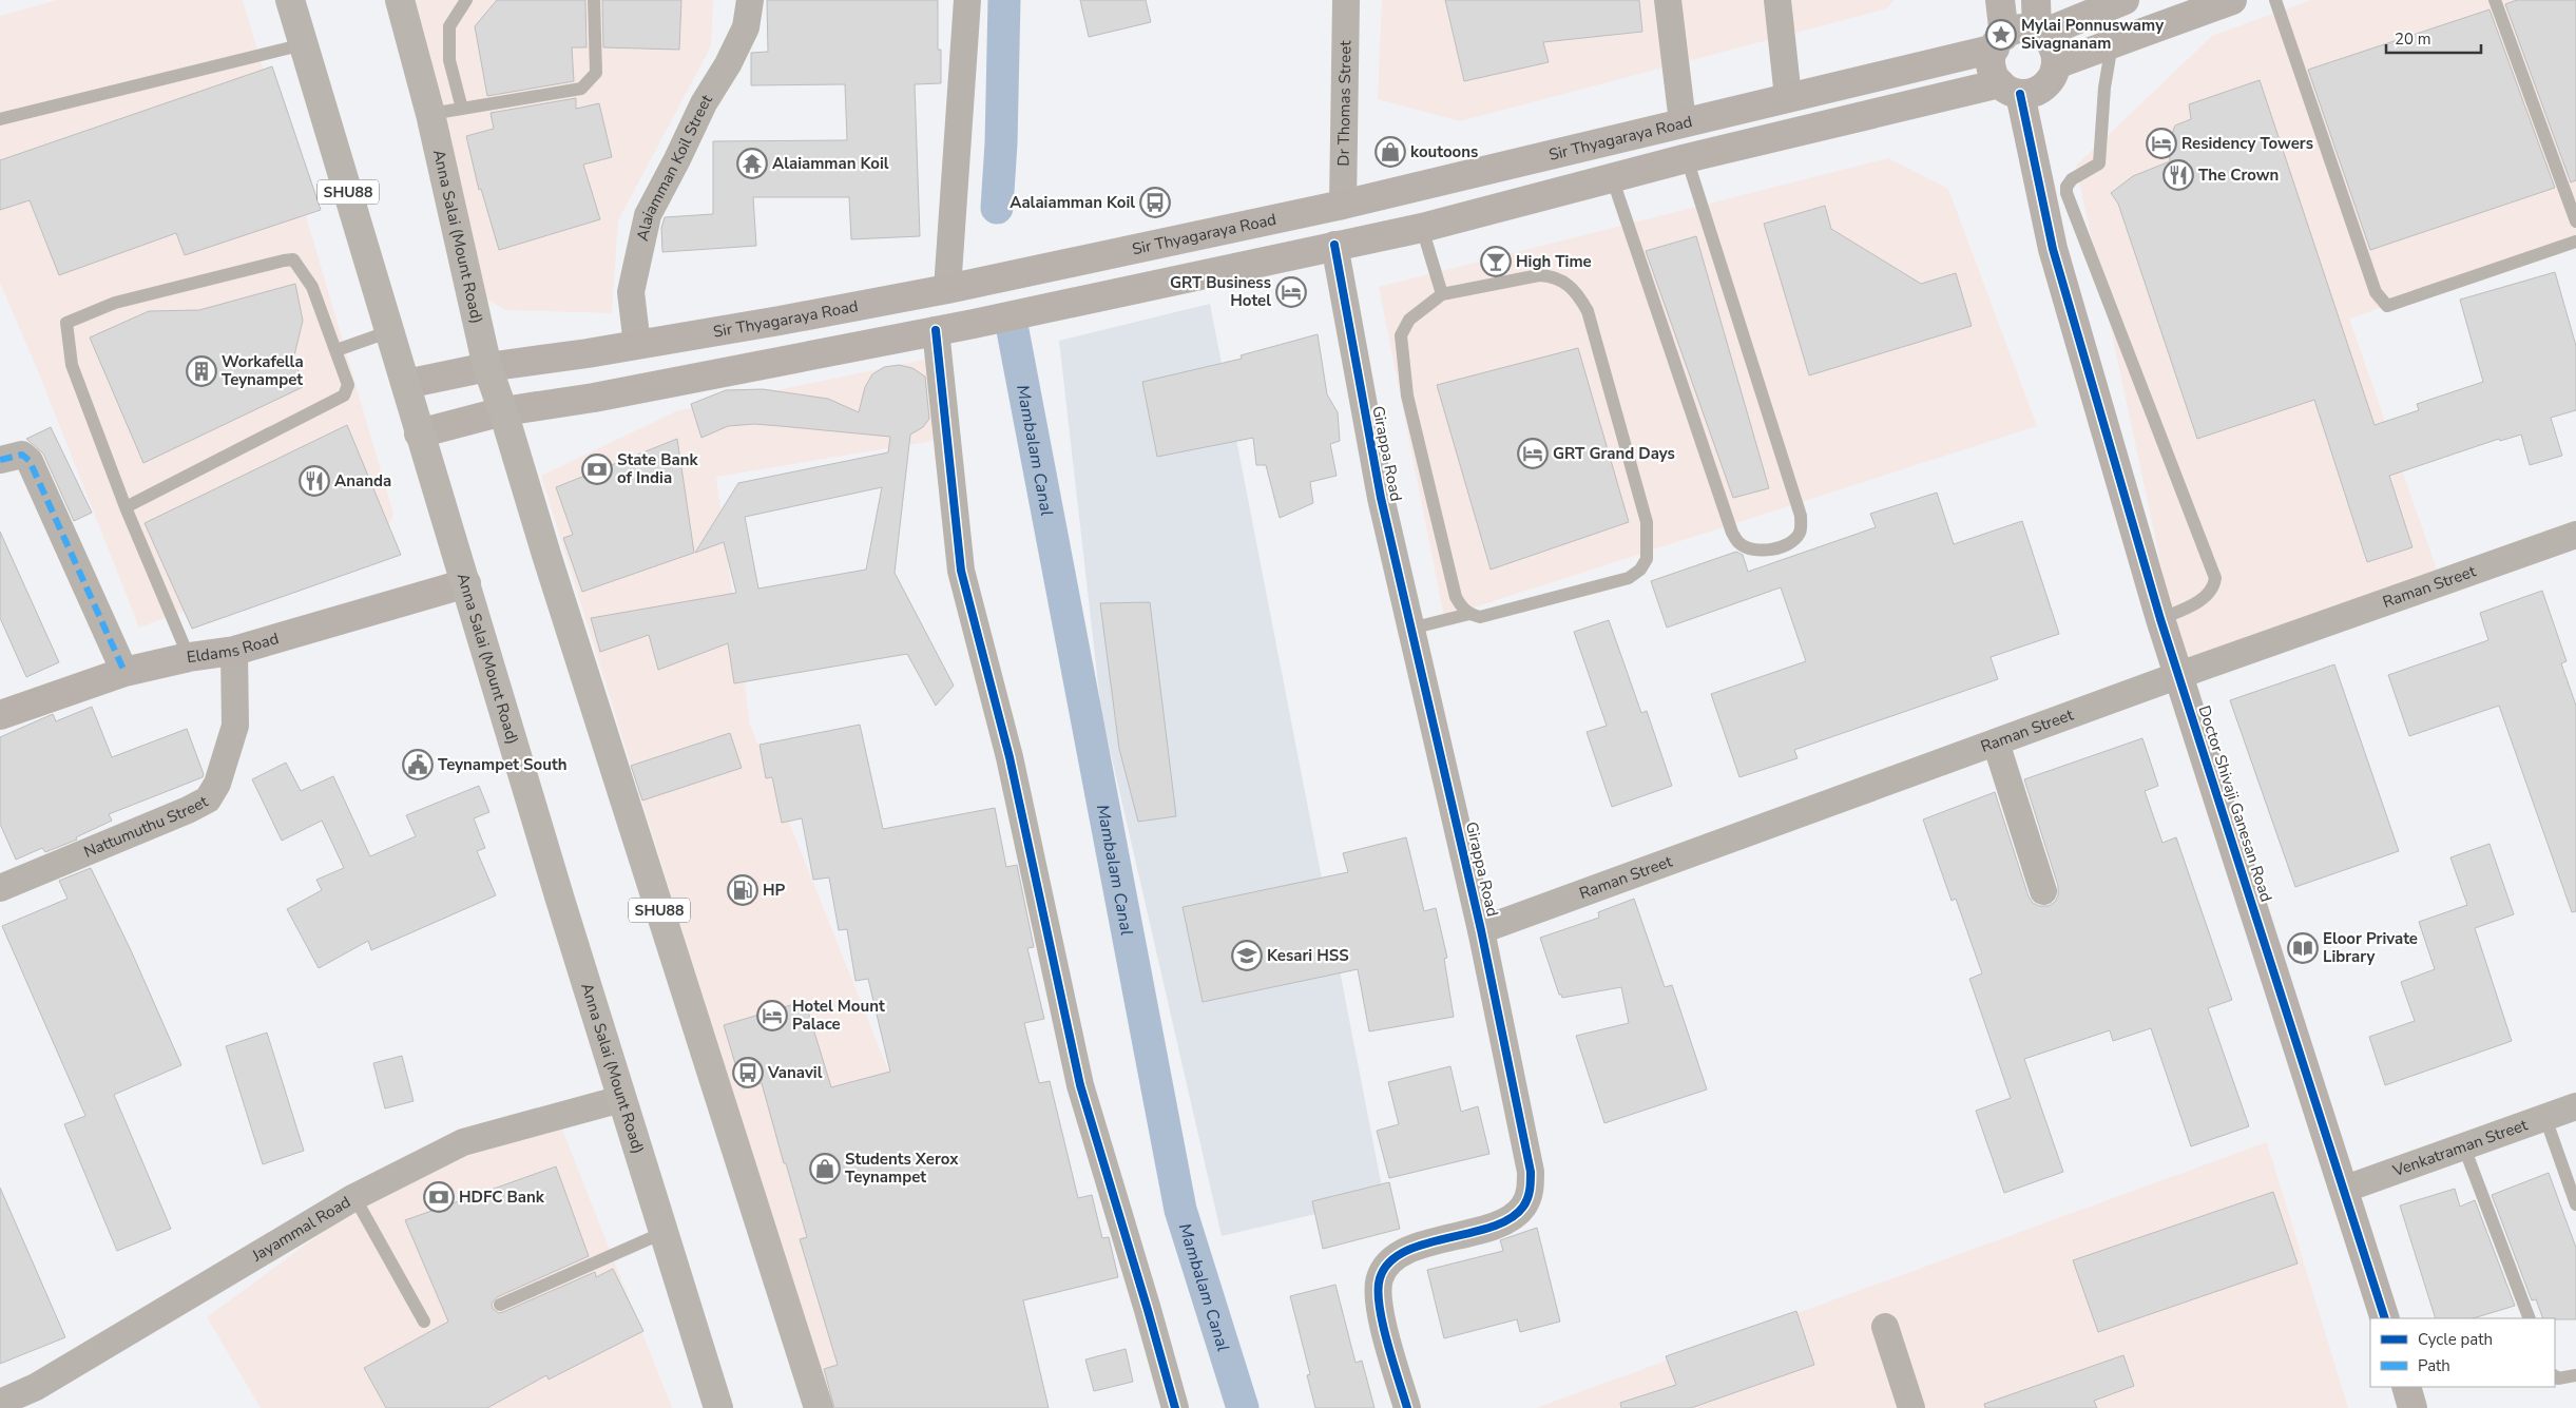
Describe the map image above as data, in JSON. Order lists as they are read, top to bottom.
{
  "streets": {
    "main road": [
      "Sir Thyagaraya Road",
      "SHU88",
      "Anna Salai (Mount Road)",
      "Eldams Road",
      "Doctor Shivaji Ganesan Road"
    ],
    "street": [
      "Dr Thomas Street",
      "Alaiamman Koil Street",
      "Girappa Road",
      "Raman Street",
      "Nattumuthu Street",
      "Venkatraman Street",
      "Jayammal Road"
    ]
  },
  "crossings": [
    ["Dr Thomas Street", "Sir Thyagaraya Road"],
    ["Sir Thyagaraya Road", "Alaiamman Koil Street"],
    ["Sir Thyagaraya Road", "Anna Salai (Mount Road)"],
    ["Sir Thyagaraya Road", "Doctor Shivaji Ganesan Road"],
    ["Anna Salai (Mount Road)", "Eldams Road"],
    ["Anna Salai (Mount Road)", "Jayammal Road"],
    ["Girappa Road", "Raman Street"],
    ["Raman Street", "Doctor Shivaji Ganesan Road"],
    ["Eldams Road", "Nattumuthu Street"],
    ["Doctor Shivaji Ganesan Road", "Venkatraman Street"]
  ],
  "water": ["Mambalam Canal"],
  "places": {
    "place": ["Mylai Ponnuswamy Sivagnanam"],
    "hotel": [
      "Residency Towers",
      "GRT Business Hotel",
      "GRT Grand Days",
      "Hotel Mount Palace"
    ],
    "shop": ["koutoons", "Students Xerox Teynampet"],
    "temple": ["Alaiamman Koil"],
    "restaurant": ["The Crown", "Ananda"],
    "bus stop": ["Aalaiamman Koil", "Vanavil"],
    "bar": ["High Time"],
    "building": ["Workafella Teynampet"],
    "bank": ["State Bank of India", "HDFC Bank"],
    "public building": ["Teynampet South"],
    "fuel station": ["HP"],
    "library": ["Eloor Private Library"],
    "school or university": ["Kesari HSS"]
  },
  "legend": ["Cycle path", "Path"],
  "scale_bar": "20 m"
}
